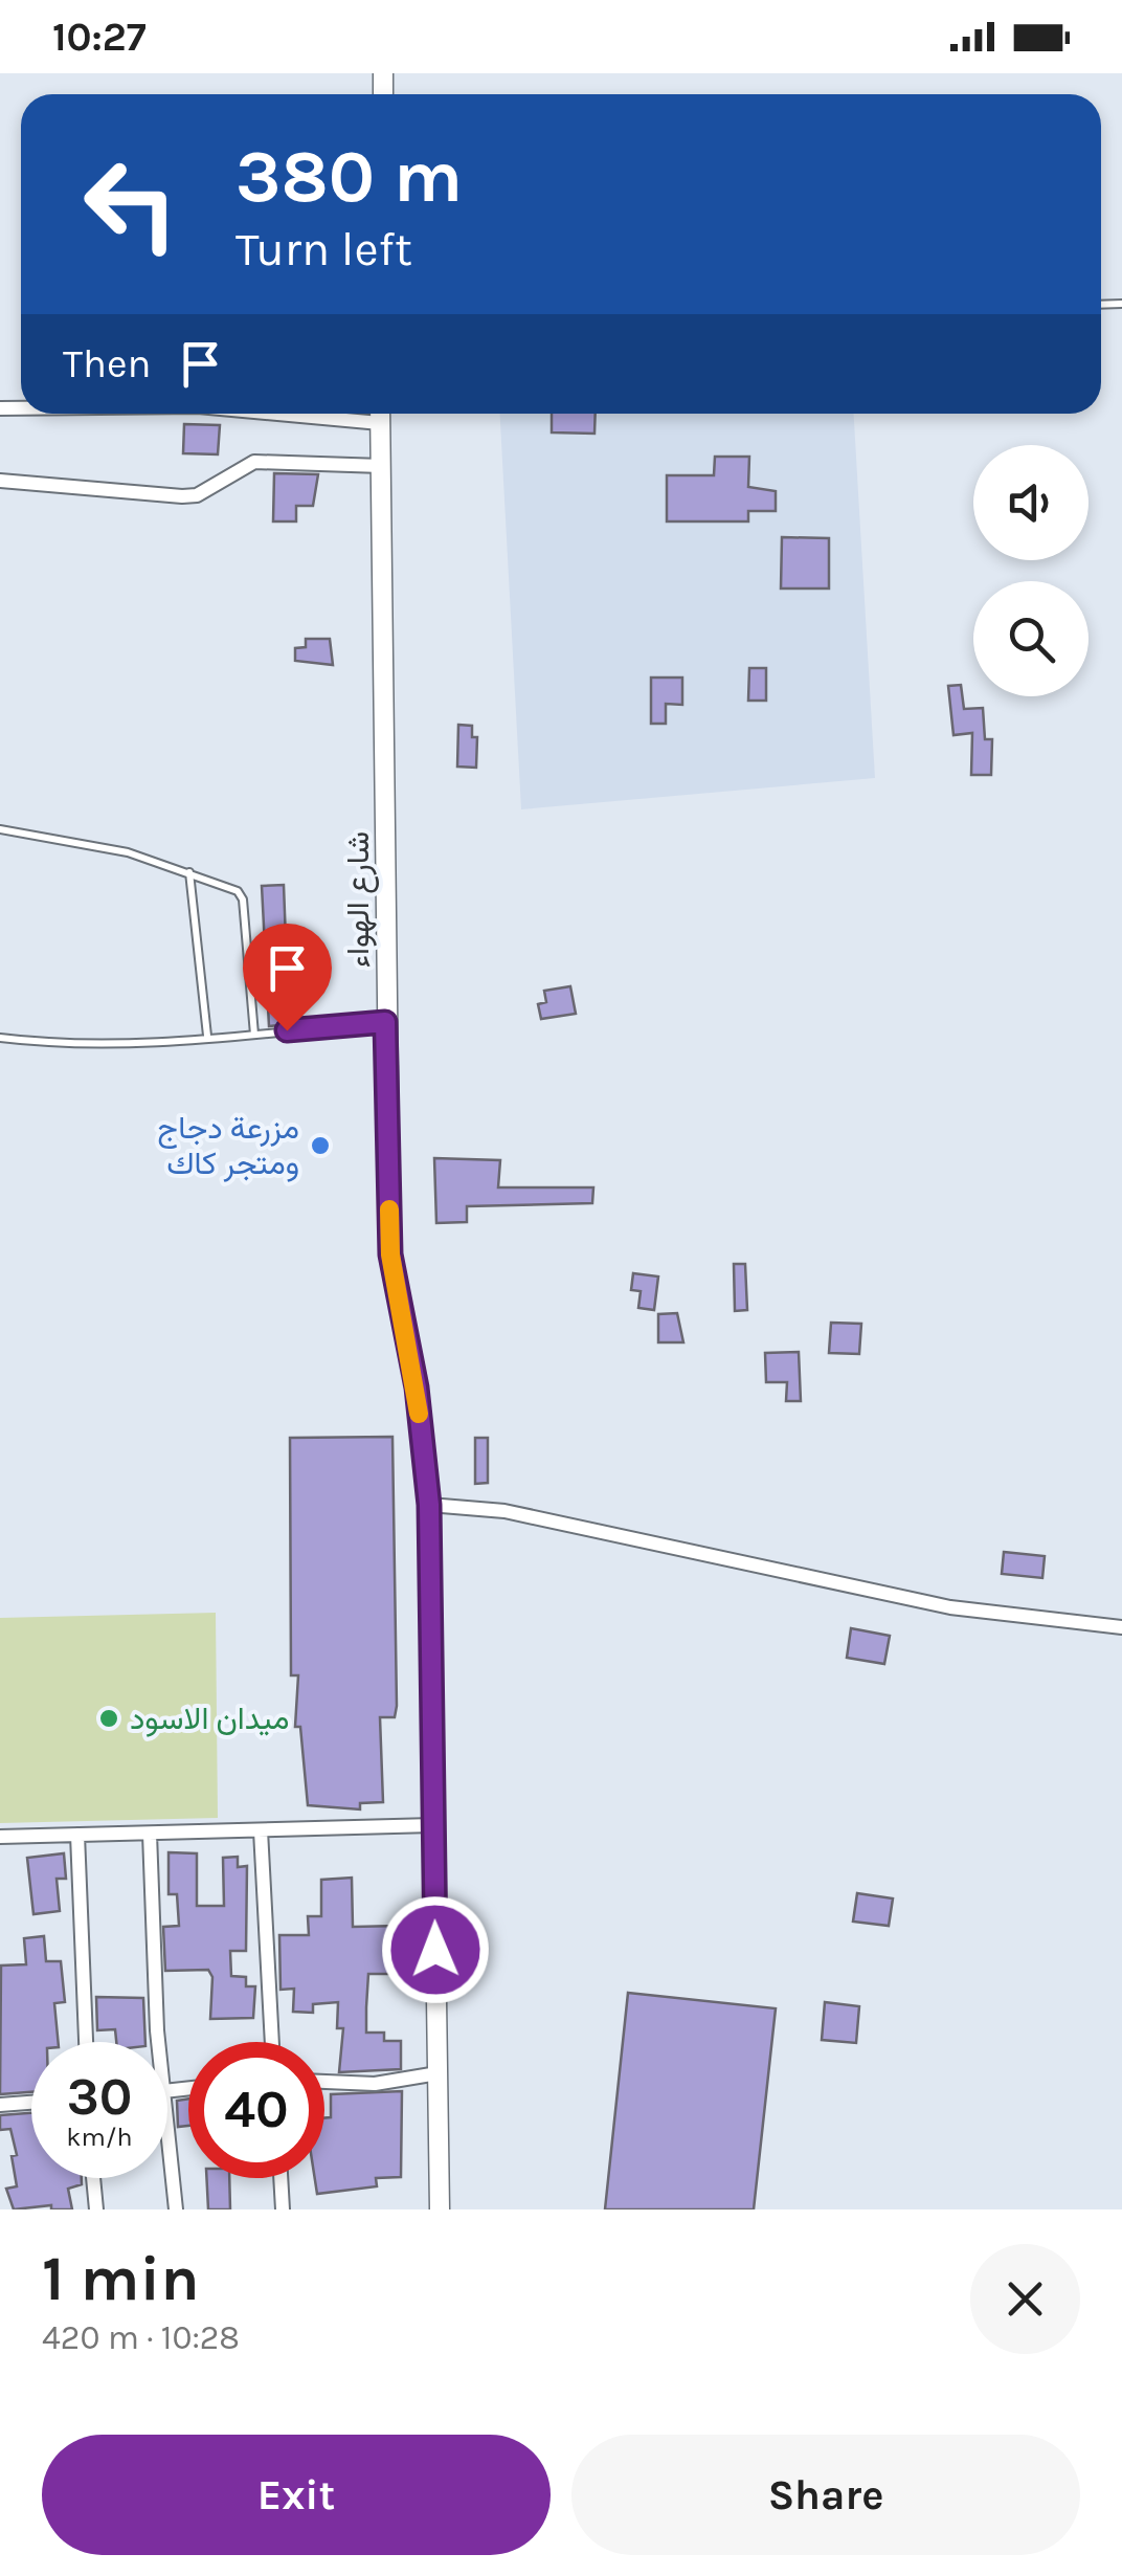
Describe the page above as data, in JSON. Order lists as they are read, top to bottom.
{
  "streets": {
    "street": ["شارع الهواء"]
  },
  "places": ["مزرعة دجاج ومتجر كاك", "ميدان الاسود"],
  "page": {
    "status": "10:27",
    "turn": ["380 m", "Turn left"],
    "then": "Then",
    "speed": "30 km/h",
    "limit": "40",
    "heading": ["1 min", "420 m · 10:28"],
    "buttons": ["Exit", "Share"]
  }
}
